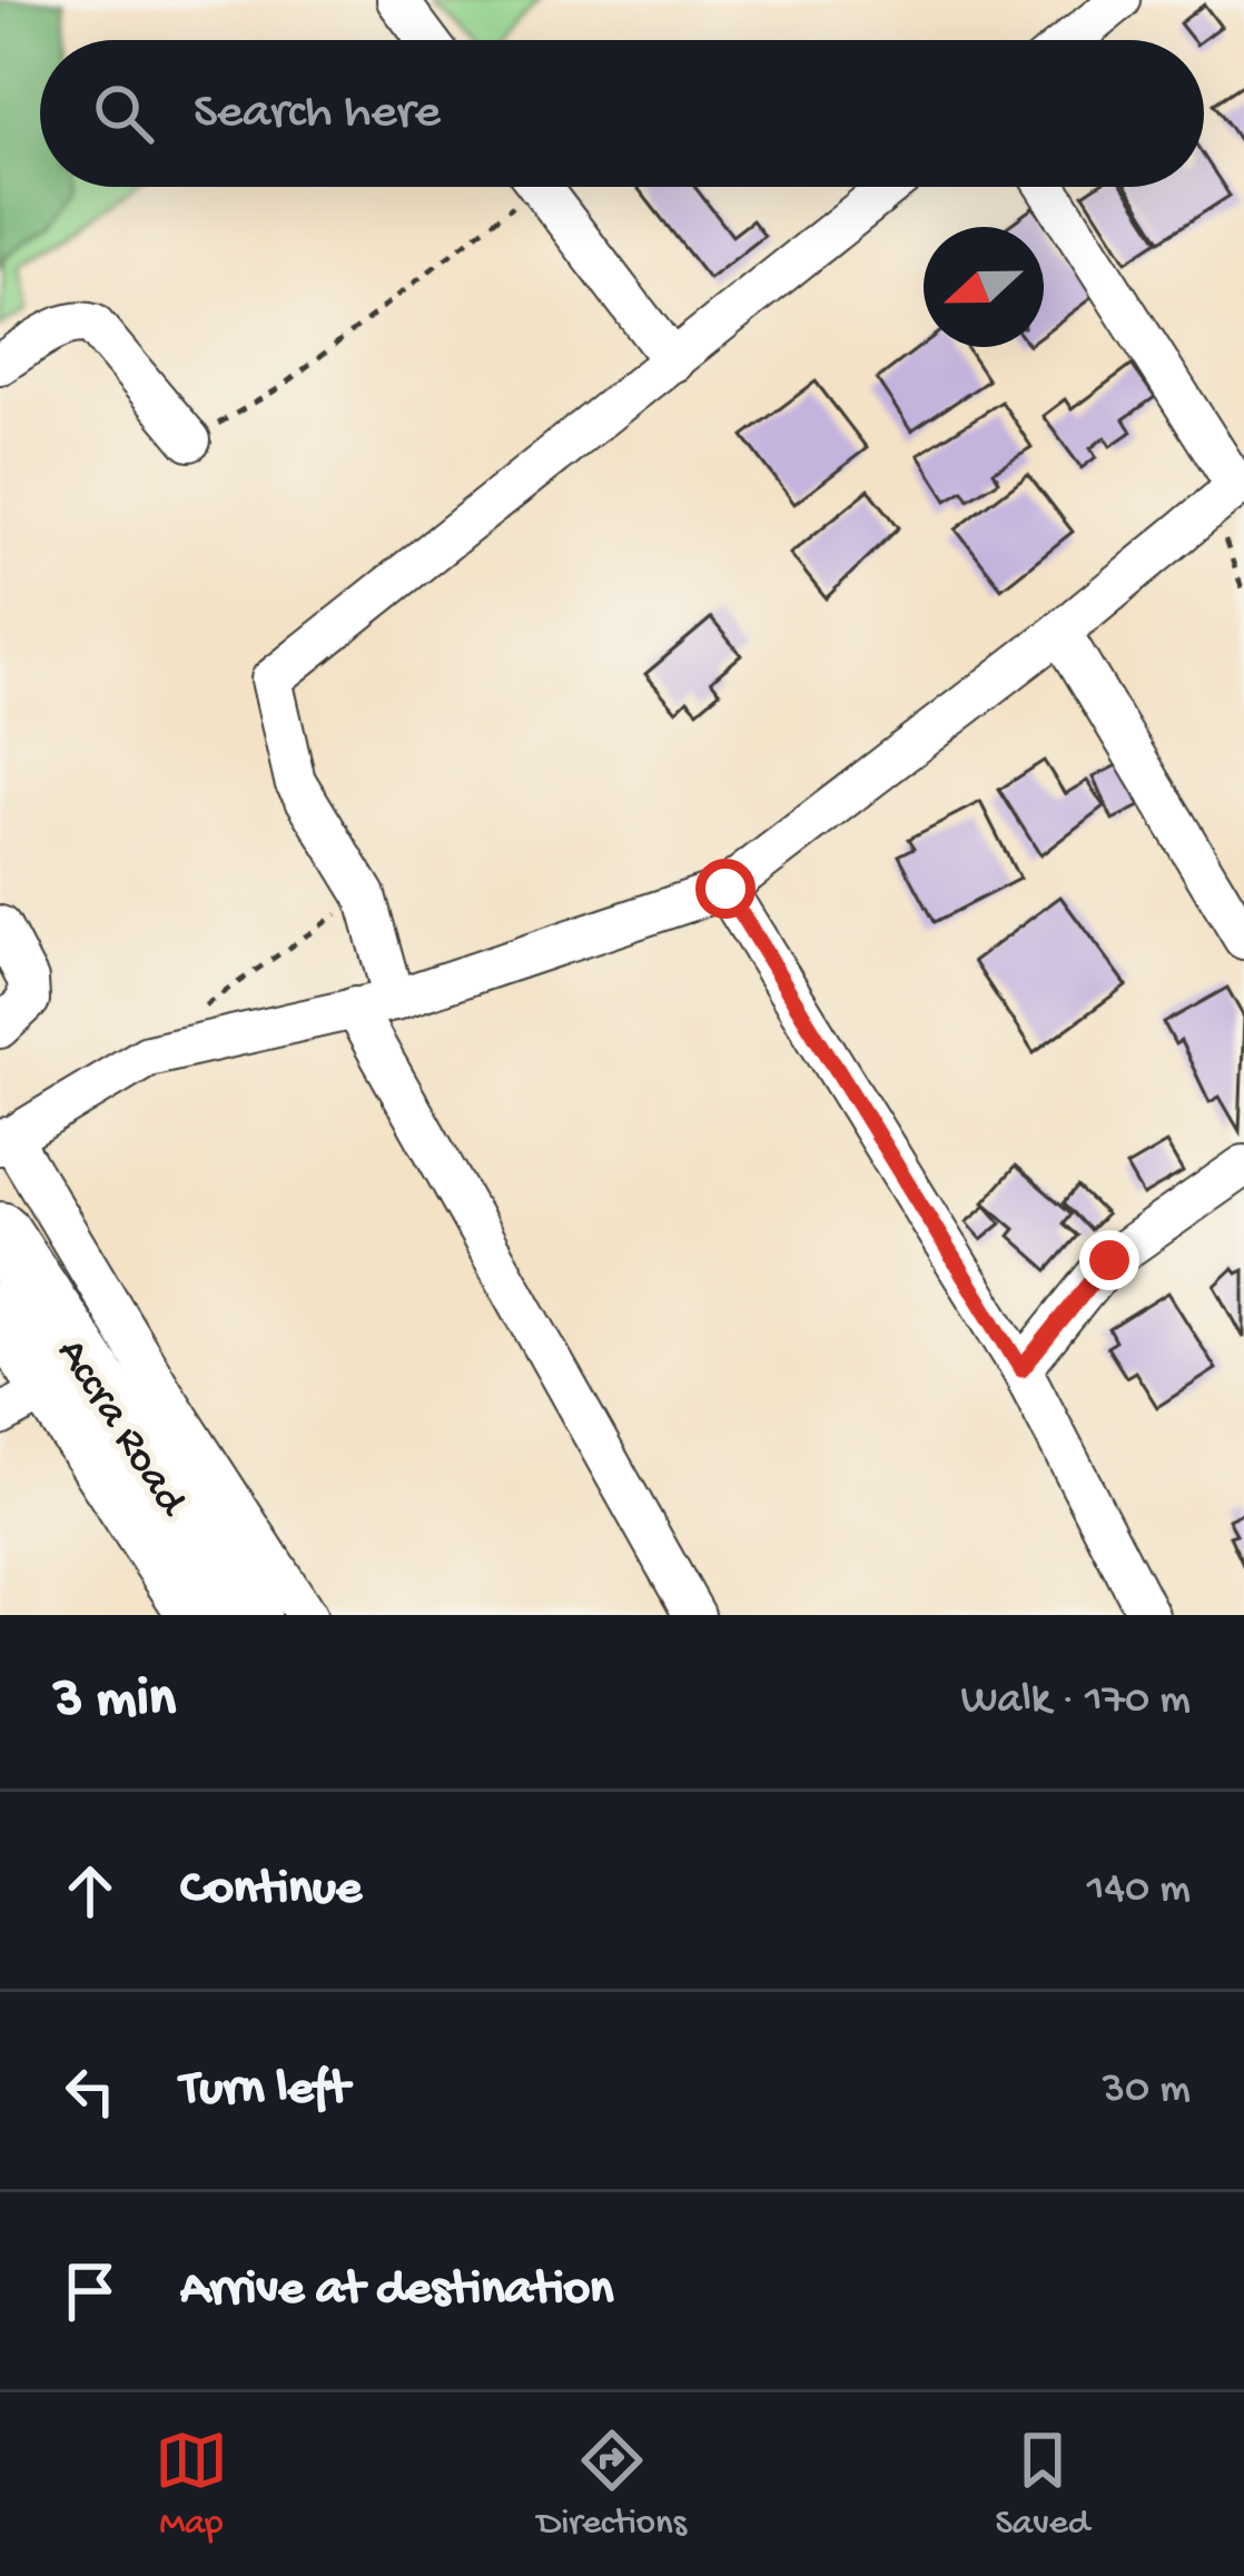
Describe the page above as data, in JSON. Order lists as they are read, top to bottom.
{
  "streets": {
    "highway": ["Accra Road"]
  },
  "north": "left",
  "page": {
    "search": "Search here",
    "heading": ["3 min", "Walk · 170 m"],
    "list": [
      ["Continue", "140 m"],
      ["Turn left", "30 m"],
      "Arrive at destination"
    ],
    "nav": ["Map", "Directions", "Saved"]
  }
}
